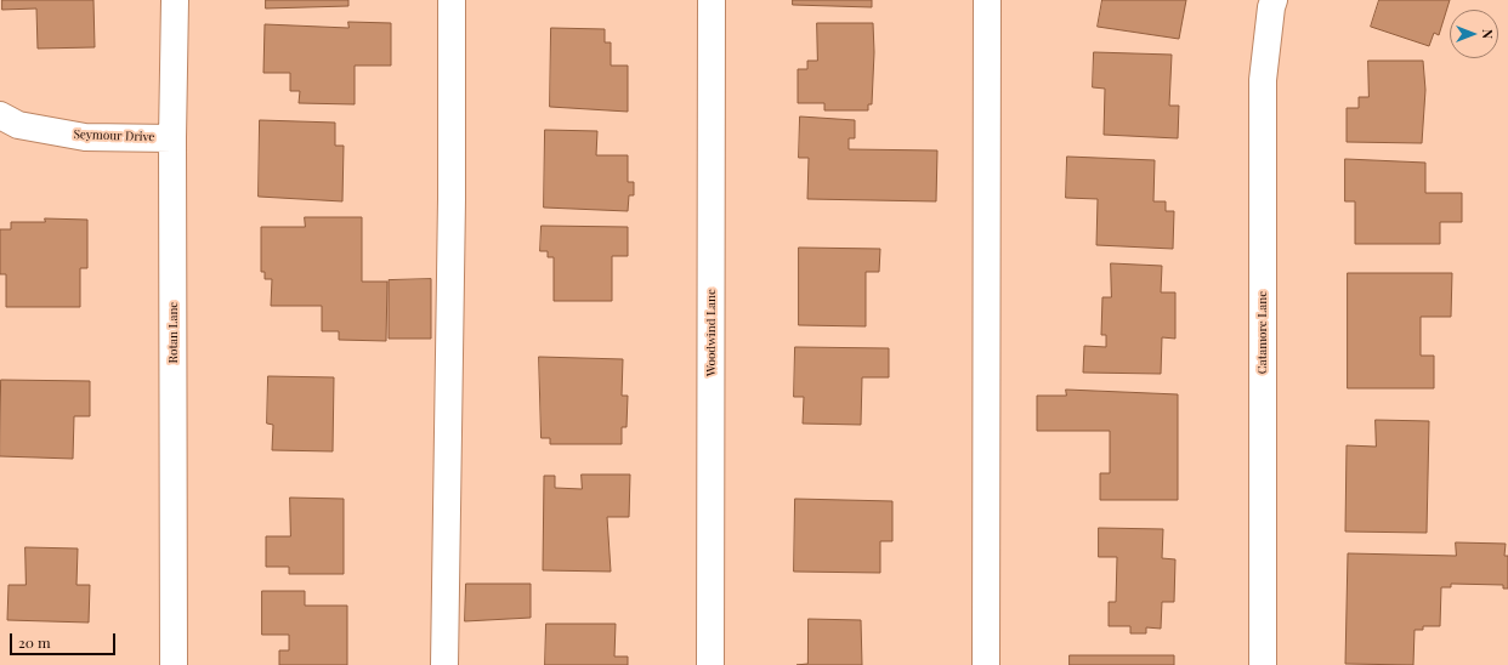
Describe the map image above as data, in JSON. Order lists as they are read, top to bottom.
{
  "streets": {
    "street": [
      "Seymour Drive",
      "Rotan Lane",
      "Woodwind Lane",
      "Catamore Lane"
    ]
  },
  "crossings": [
    ["Seymour Drive", "Rotan Lane"]
  ],
  "scale_bar": "20 m",
  "north": "right"
}
